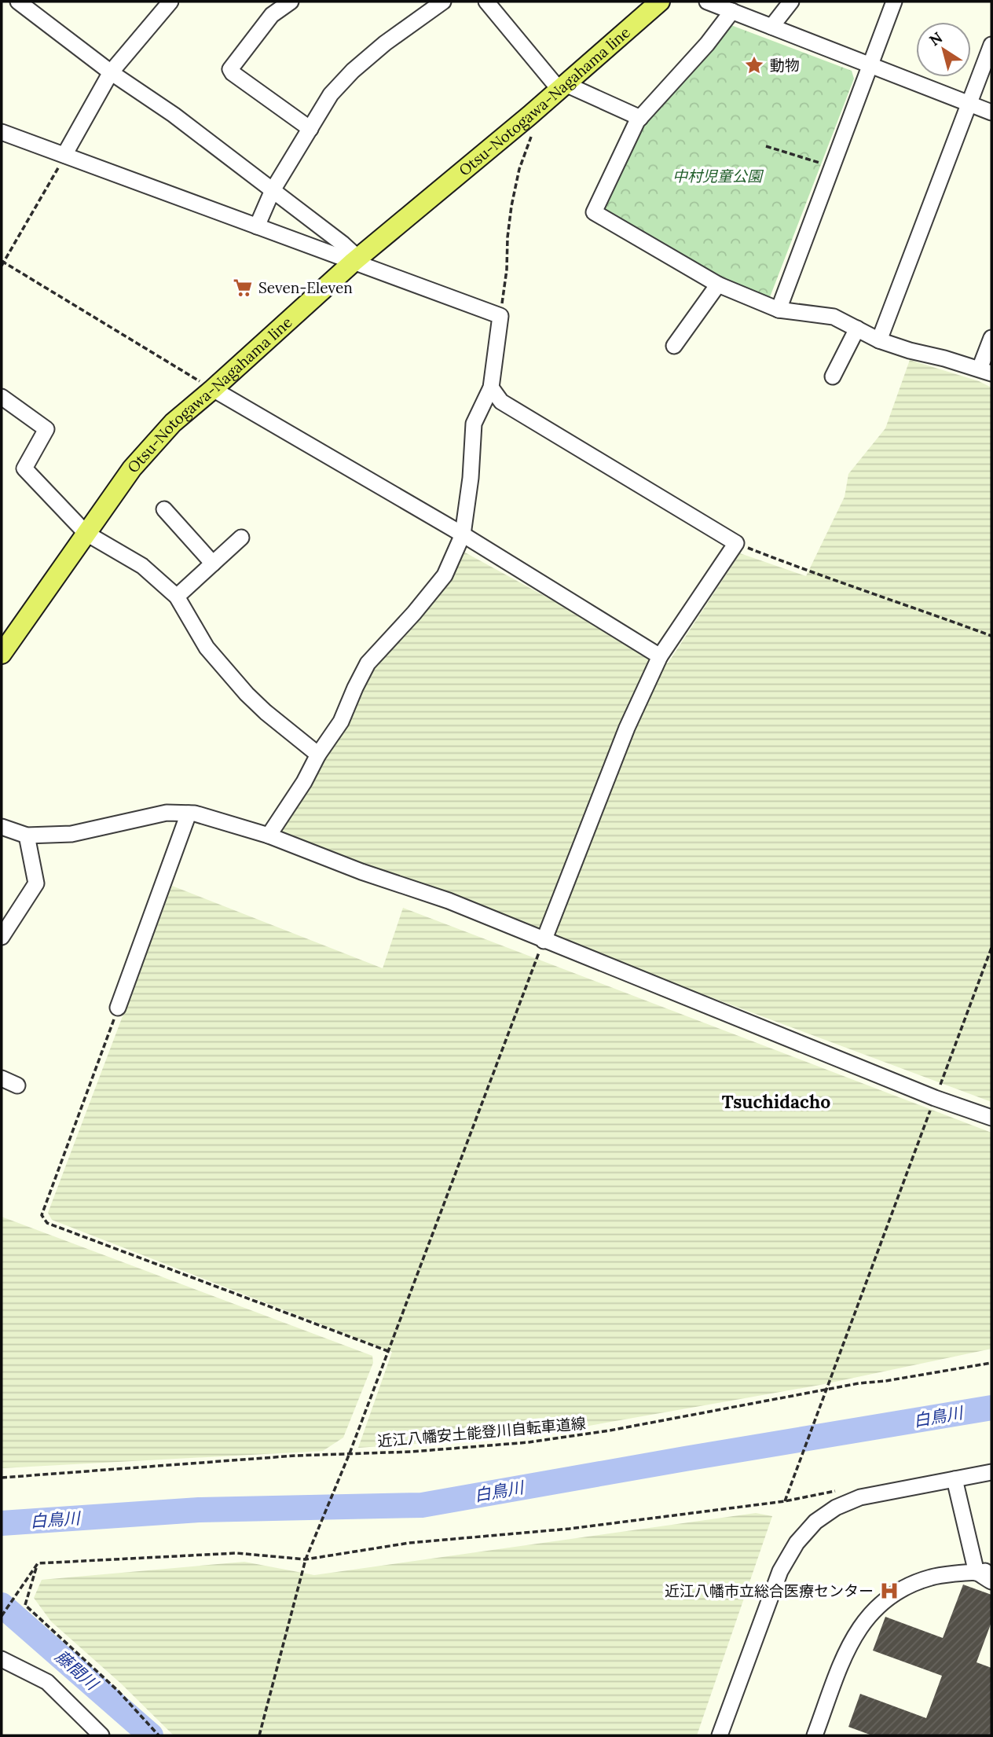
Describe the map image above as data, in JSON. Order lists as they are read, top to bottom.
{
  "streets": {
    "main road": ["Otsu-Notogawa-Nagahama line"],
    "path": ["近江八幡安土能登川自転車道線"]
  },
  "districts": ["Tsuchidacho"],
  "water": ["白鳥川", "藤間川"],
  "parks": ["中村児童公園"],
  "places": {
    "place": ["動物"],
    "supermarket": ["Seven-Eleven"],
    "hospital": ["近江八幡市立総合医療センター"]
  },
  "north": "top left"
}
